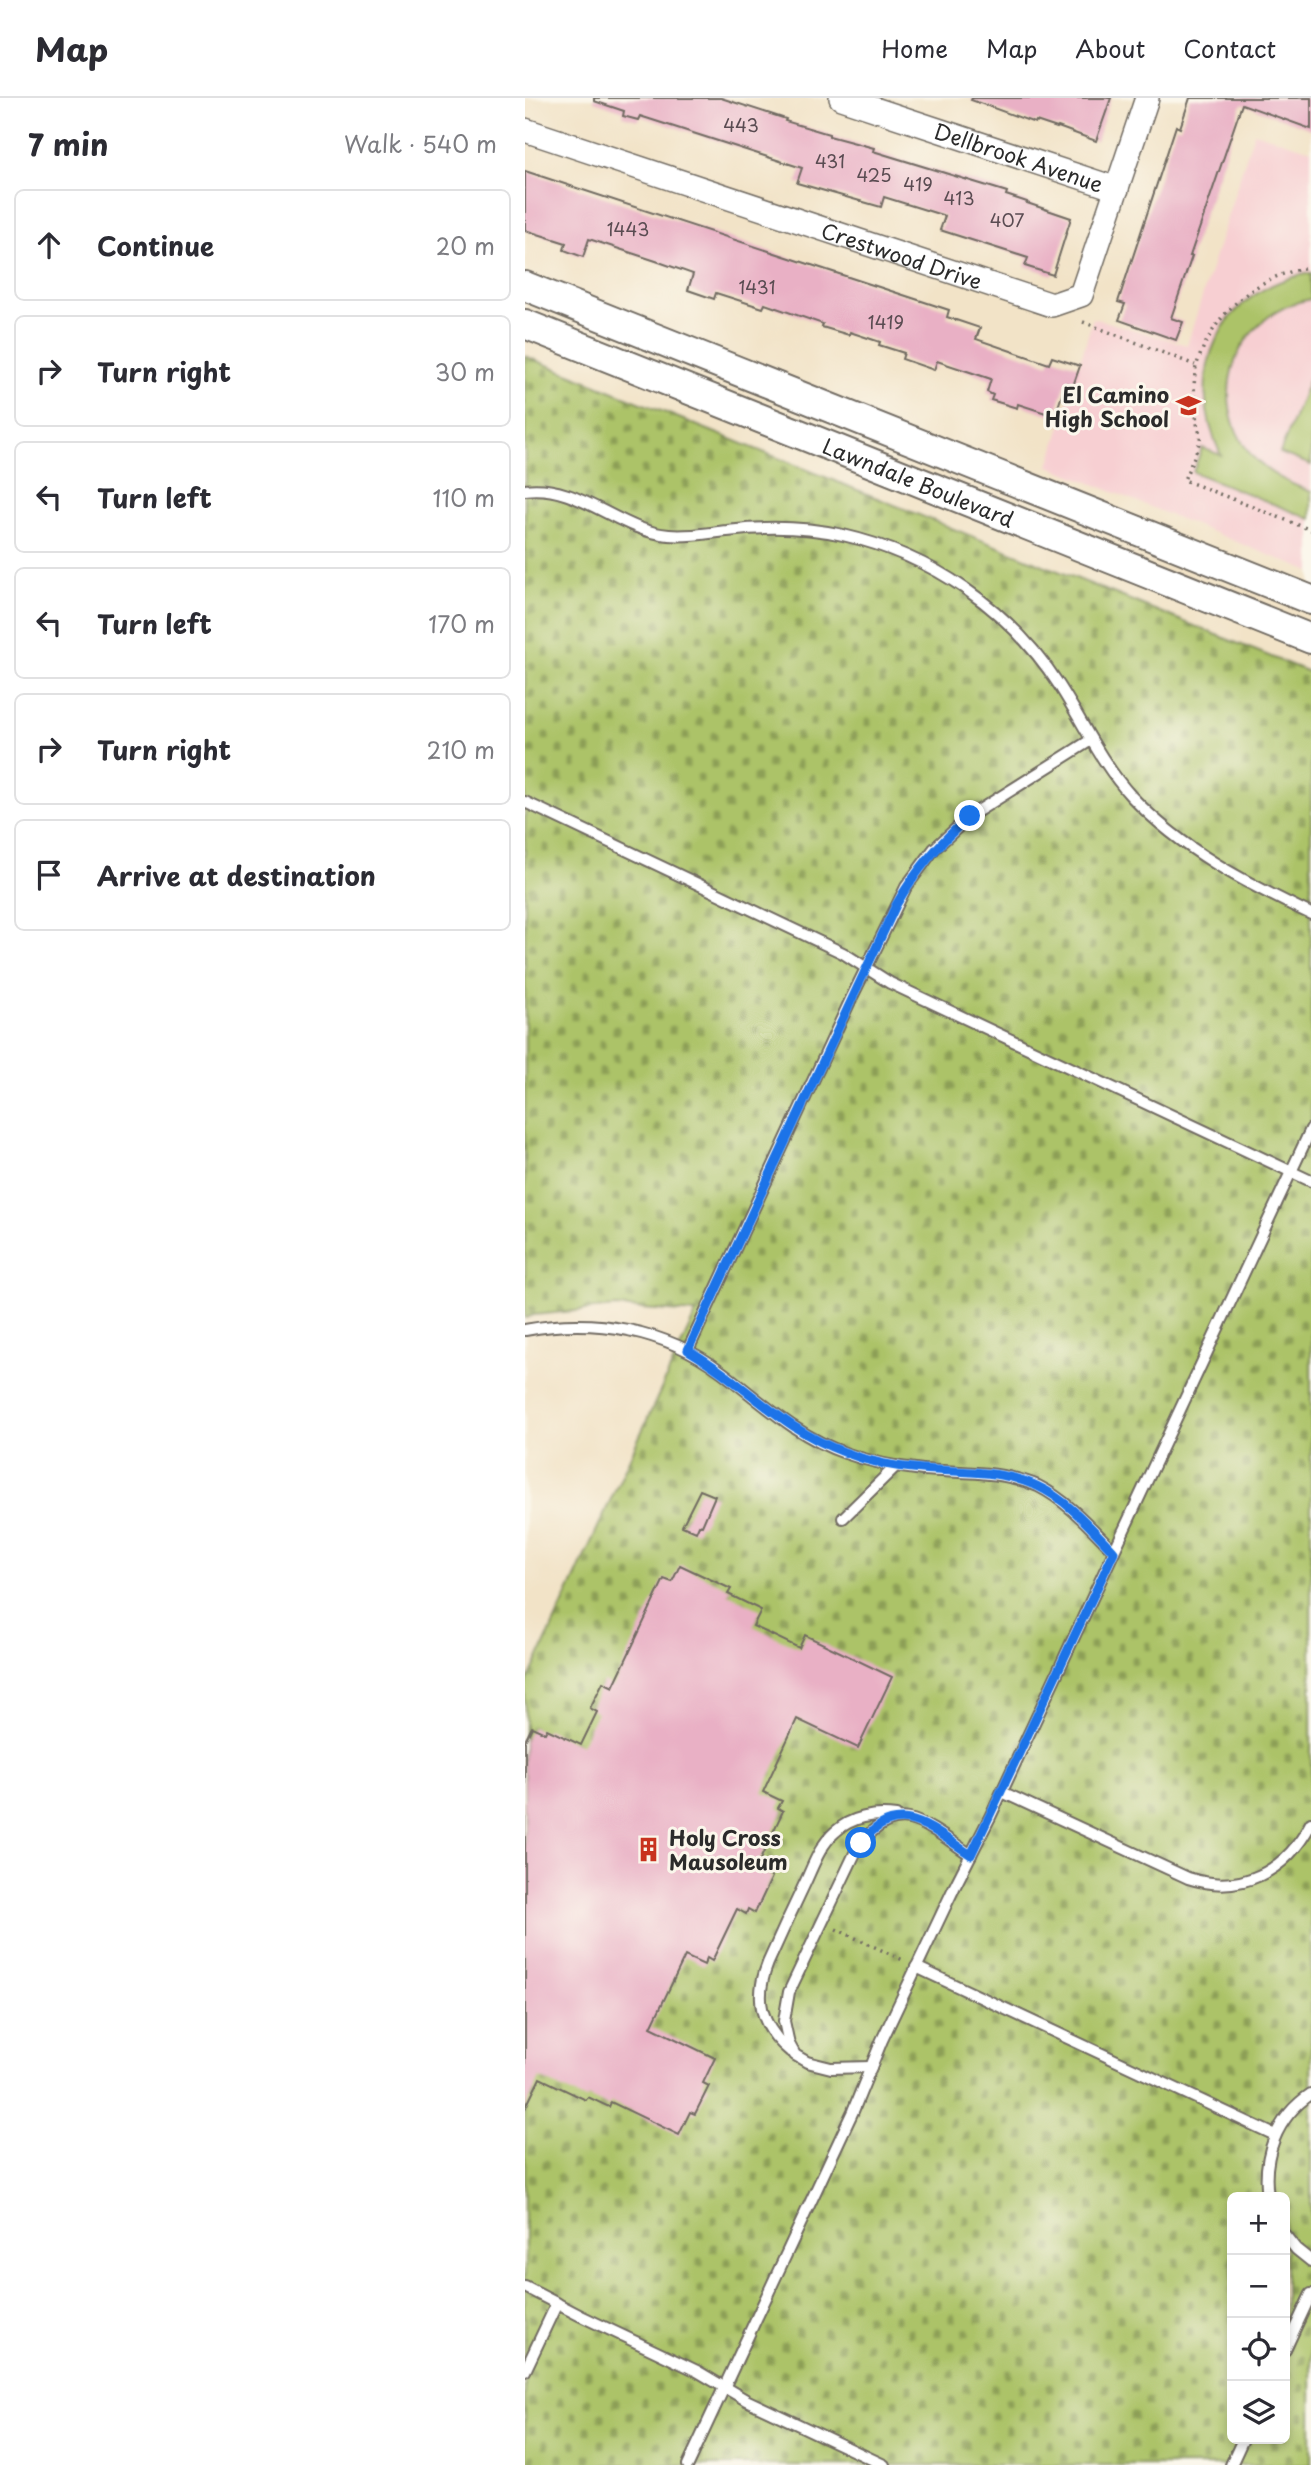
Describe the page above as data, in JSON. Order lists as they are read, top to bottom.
{
  "streets": {
    "street": ["Dellbrook Avenue", "Crestwood Drive", "Lawndale Boulevard"]
  },
  "crossings": [
    ["Dellbrook Avenue", "Crestwood Drive"]
  ],
  "places": {
    "school or university": ["El Camino High School"],
    "building": ["Holy Cross Mausoleum"]
  },
  "house_numbers": [
    "443",
    "431",
    "425",
    "419",
    "413",
    "407",
    "1443",
    "1431",
    "1419"
  ],
  "page": {
    "header": "Map",
    "nav": [
      "Home",
      "Map",
      "About",
      "Contact"
    ],
    "heading": ["7 min", "Walk · 540 m"],
    "list": [
      ["Continue", "20 m"],
      ["Turn right", "30 m"],
      ["Turn left", "110 m"],
      ["Turn left", "170 m"],
      ["Turn right", "210 m"],
      "Arrive at destination"
    ],
    "map_buttons": ["+", "−"]
  }
}
